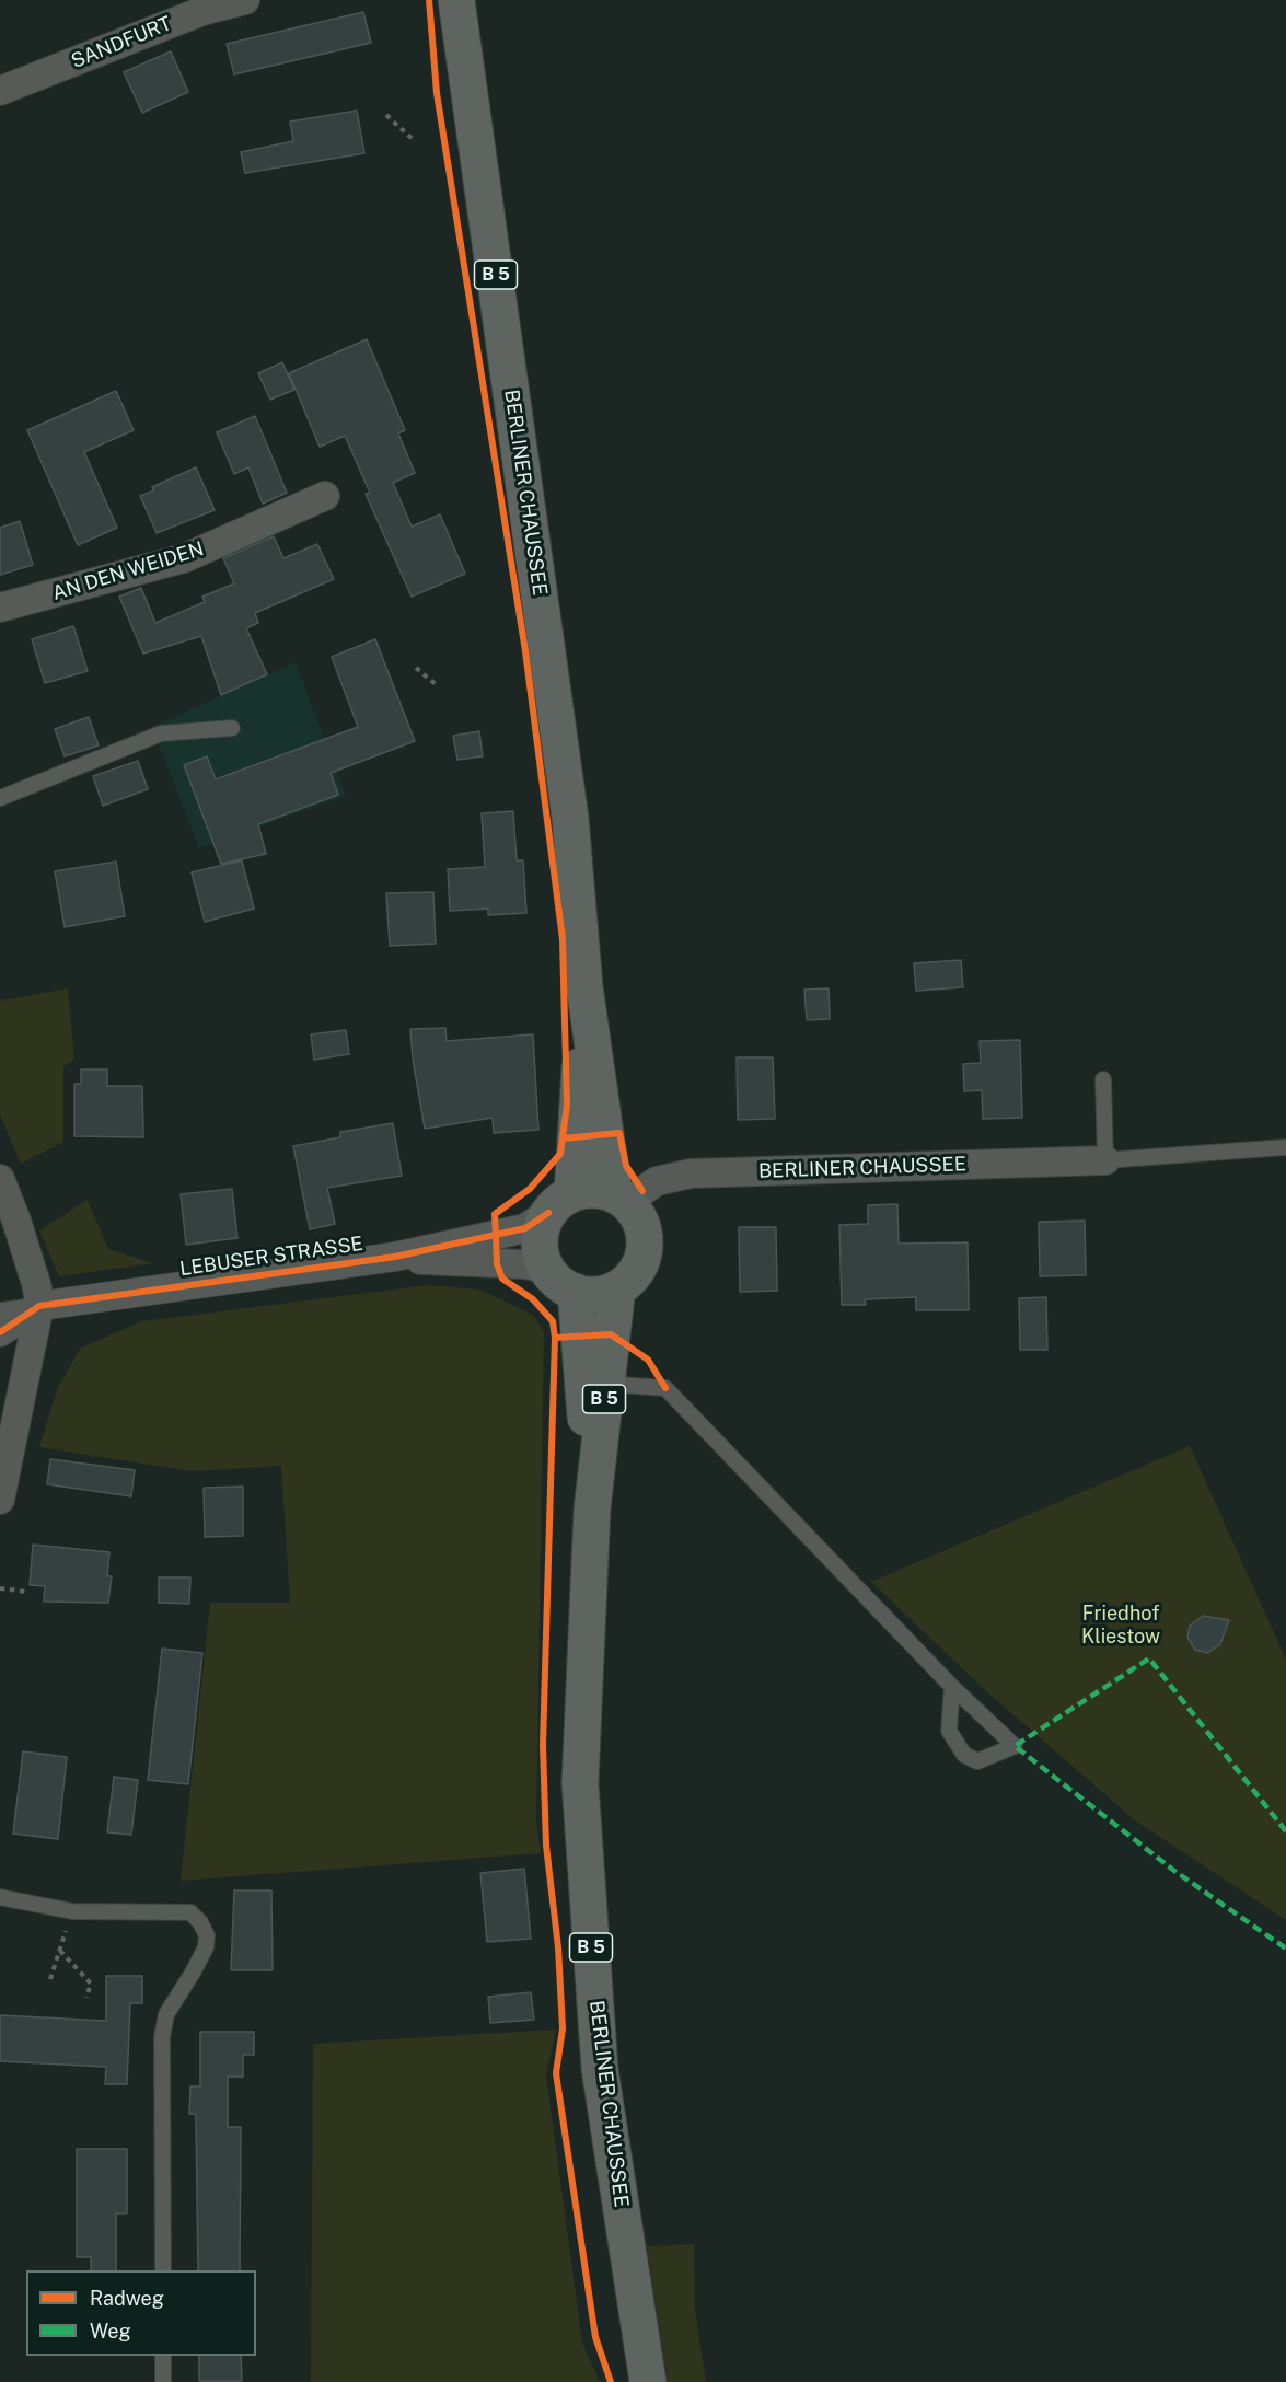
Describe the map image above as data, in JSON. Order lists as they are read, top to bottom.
{
  "streets": {
    "main road": ["B 5", "BERLINER CHAUSSEE"],
    "street": ["SANDFURT", "AN DEN WEIDEN", "LEBUSER STRASSE"]
  },
  "crossings": [
    ["BERLINER CHAUSSEE", "LEBUSER STRASSE"]
  ],
  "parks": ["Friedhof Kliestow"],
  "legend": ["Radweg", "Weg"]
}
